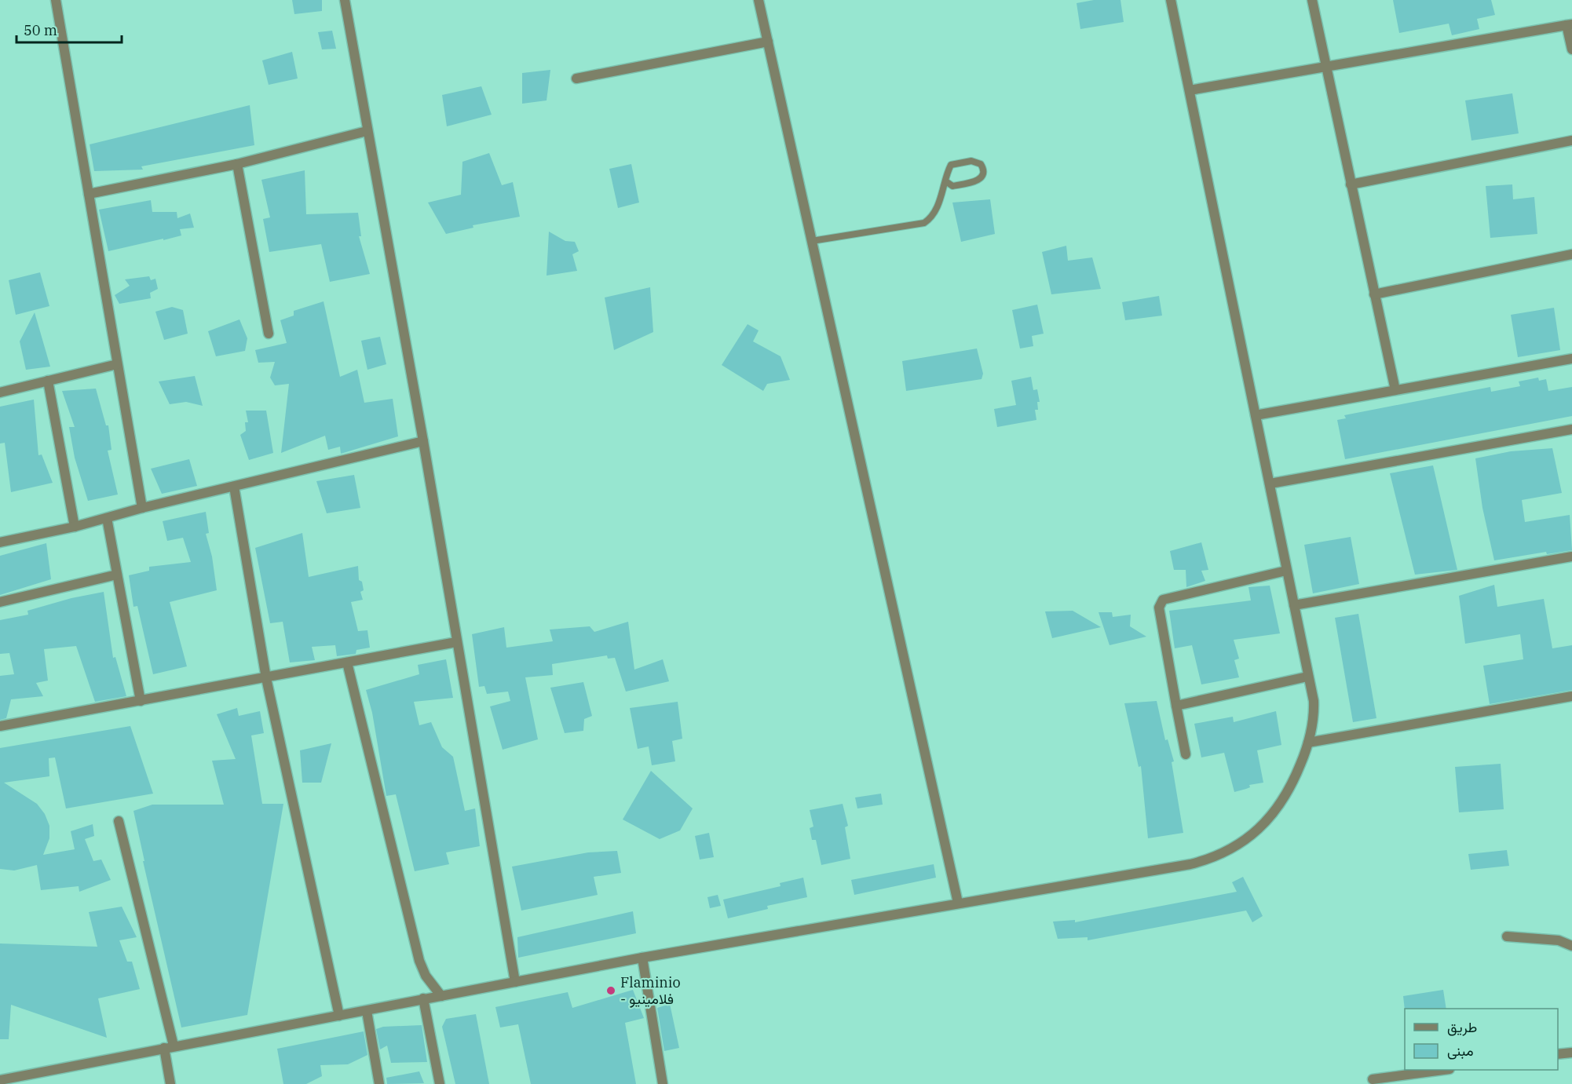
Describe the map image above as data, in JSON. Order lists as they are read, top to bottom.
{
  "places": ["Flaminio - فلامينيو"],
  "legend": ["طريق", "مبنى"],
  "scale_bar": "50 m"
}
